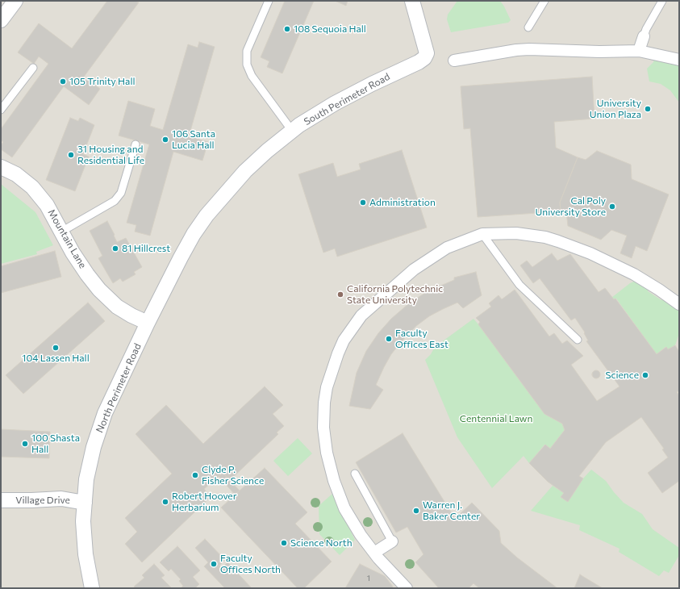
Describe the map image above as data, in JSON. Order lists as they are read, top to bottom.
{
  "streets": {
    "street": [
      "South Perimeter Road",
      "Mountain Lane",
      "North Perimeter Road",
      "Village Drive"
    ]
  },
  "crossings": [
    ["South Perimeter Road", "Mountain Lane"],
    ["South Perimeter Road", "North Perimeter Road"],
    ["Mountain Lane", "North Perimeter Road"],
    ["North Perimeter Road", "Village Drive"]
  ],
  "parks": ["Centennial Lawn"],
  "places": [
    "108 Sequoia Hall",
    "105 Trinity Hall",
    "University Union Plaza",
    "106 Santa Lucia Hall",
    "31 Housing and Residential Life",
    "Administration",
    "Cal Poly University Store",
    "81 Hillcrest",
    "California Polytechnic State University",
    "Faculty Offices East",
    "104 Lassen Hall",
    "Science",
    "100 Shasta Hall",
    "Clyde P. Fisher Science",
    "Robert Hoover Herbarium",
    "Warren J. Baker Center",
    "Science North",
    "Faculty Offices North"
  ],
  "house_numbers": ["1"]
}
